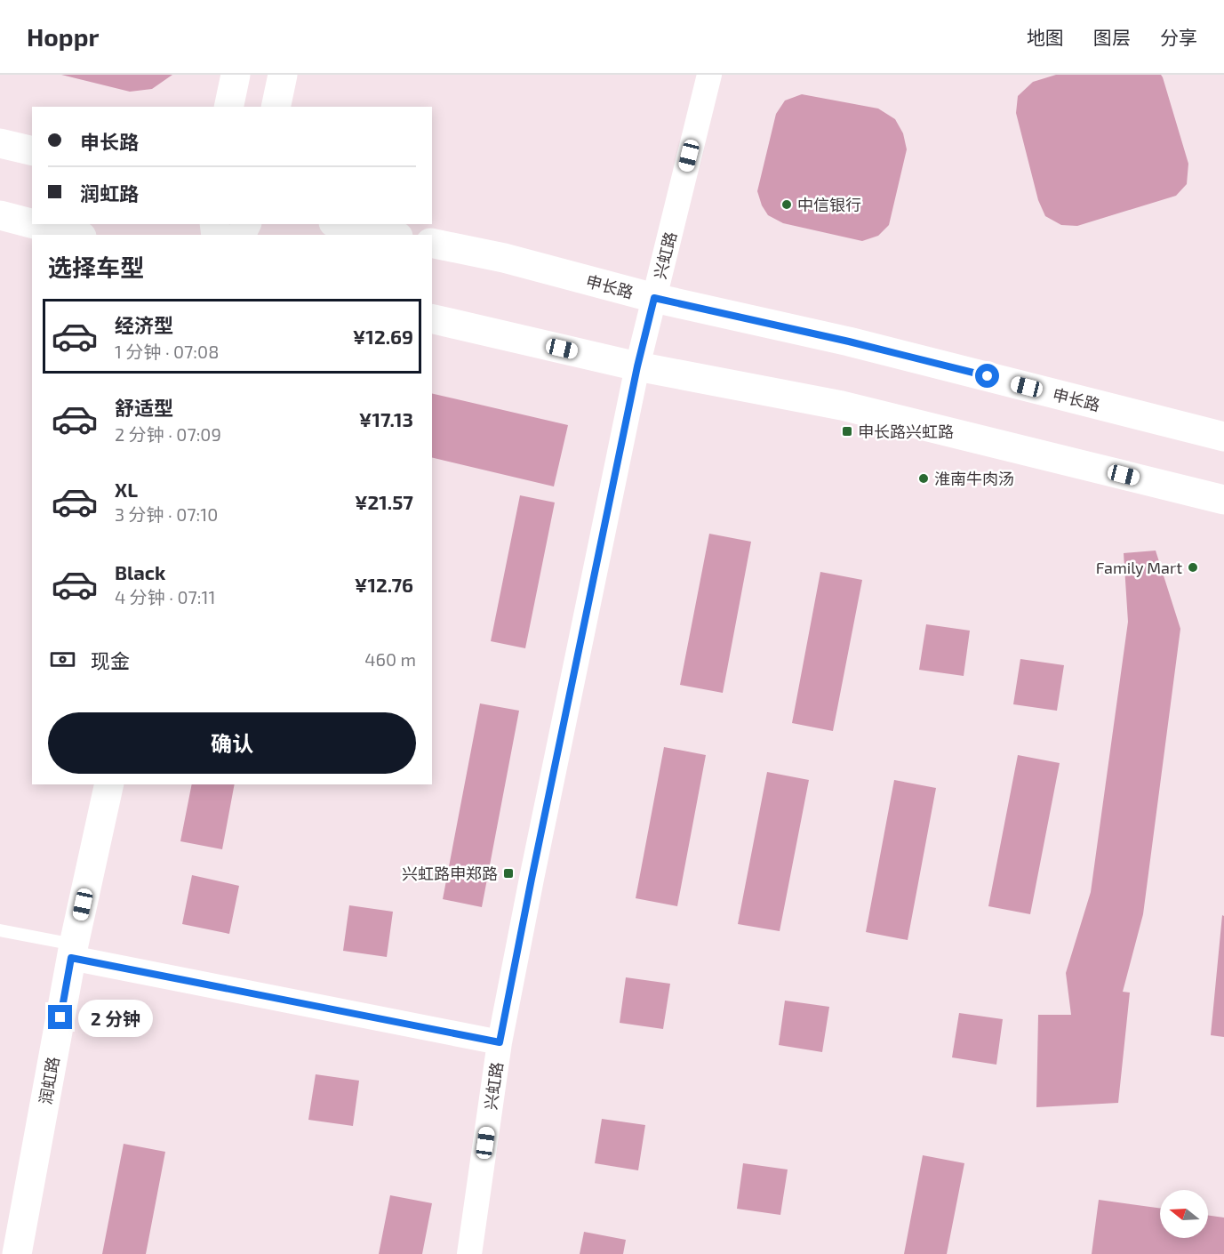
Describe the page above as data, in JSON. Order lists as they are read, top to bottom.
{
  "streets": {
    "main road": ["申长路", "润虹路"],
    "street": ["兴虹路"]
  },
  "crossings": [
    ["兴虹路", "申长路"]
  ],
  "places": {
    "other": ["中信银行", "淮南牛肉汤", "Family Mart"],
    "transit": ["申长路兴虹路", "兴虹路申郑路"]
  },
  "north": "left",
  "page": {
    "header": "Hoppr",
    "nav": ["地图", "图层", "分享"],
    "banner": ["申长路", "润虹路"],
    "heading": "选择车型",
    "list": [
      {
        "name": "经济型",
        "note": "1 分钟 · 07:08",
        "value": "¥12.69"
      },
      {
        "name": "舒适型",
        "note": "2 分钟 · 07:09",
        "value": "¥17.13"
      },
      {
        "name": "XL",
        "note": "3 分钟 · 07:10",
        "value": "¥21.57"
      },
      {
        "name": "Black",
        "note": "4 分钟 · 07:11",
        "value": "¥12.76"
      }
    ],
    "pay": ["现金", "460 m"],
    "buttons": "确认",
    "bubble": "2 分钟"
  }
}
